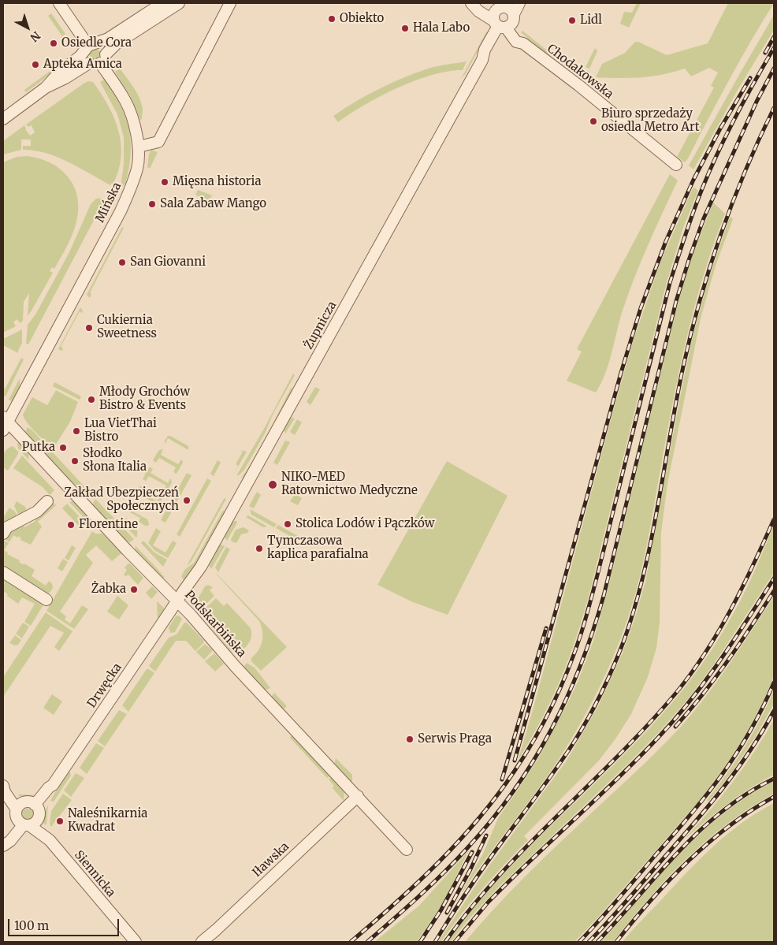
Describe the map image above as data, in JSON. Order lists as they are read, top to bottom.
{
  "streets": {
    "street": [
      "Chodakowska",
      "Mińska",
      "Żupnicza",
      "Podskarbińska",
      "Drwęcka",
      "Iławska",
      "Siennicka"
    ]
  },
  "crossings": [
    ["Chodakowska", "Żupnicza"],
    ["Mińska", "Podskarbińska"],
    ["Żupnicza", "Podskarbińska"],
    ["Żupnicza", "Drwęcka"],
    ["Podskarbińska", "Drwęcka"],
    ["Podskarbińska", "Iławska"],
    ["Drwęcka", "Siennicka"]
  ],
  "places": [
    "Obiekto",
    "Lidl",
    "Hala Labo",
    "Osiedle Cora",
    "Apteka Amica",
    "Biuro sprzedaży osiedla Metro Art",
    "Mięsna historia",
    "Sala Zabaw Mango",
    "San Giovanni",
    "Cukiernia Sweetness",
    "Młody Grochów Bistro & Events",
    "Lua VietThai Bistro",
    "Putka",
    "Słodko Słona Italia",
    "NIKO-MED Ratownictwo Medyczne",
    "Zakład Ubezpieczeń Społecznych",
    "Stolica Lodów i Pączków",
    "Florentine",
    "Tymczasowa kaplica parafialna",
    "Żabka",
    "Serwis Praga",
    "Naleśnikarnia Kwadrat"
  ],
  "scale_bar": "100 m",
  "north": "bottom right"
}
